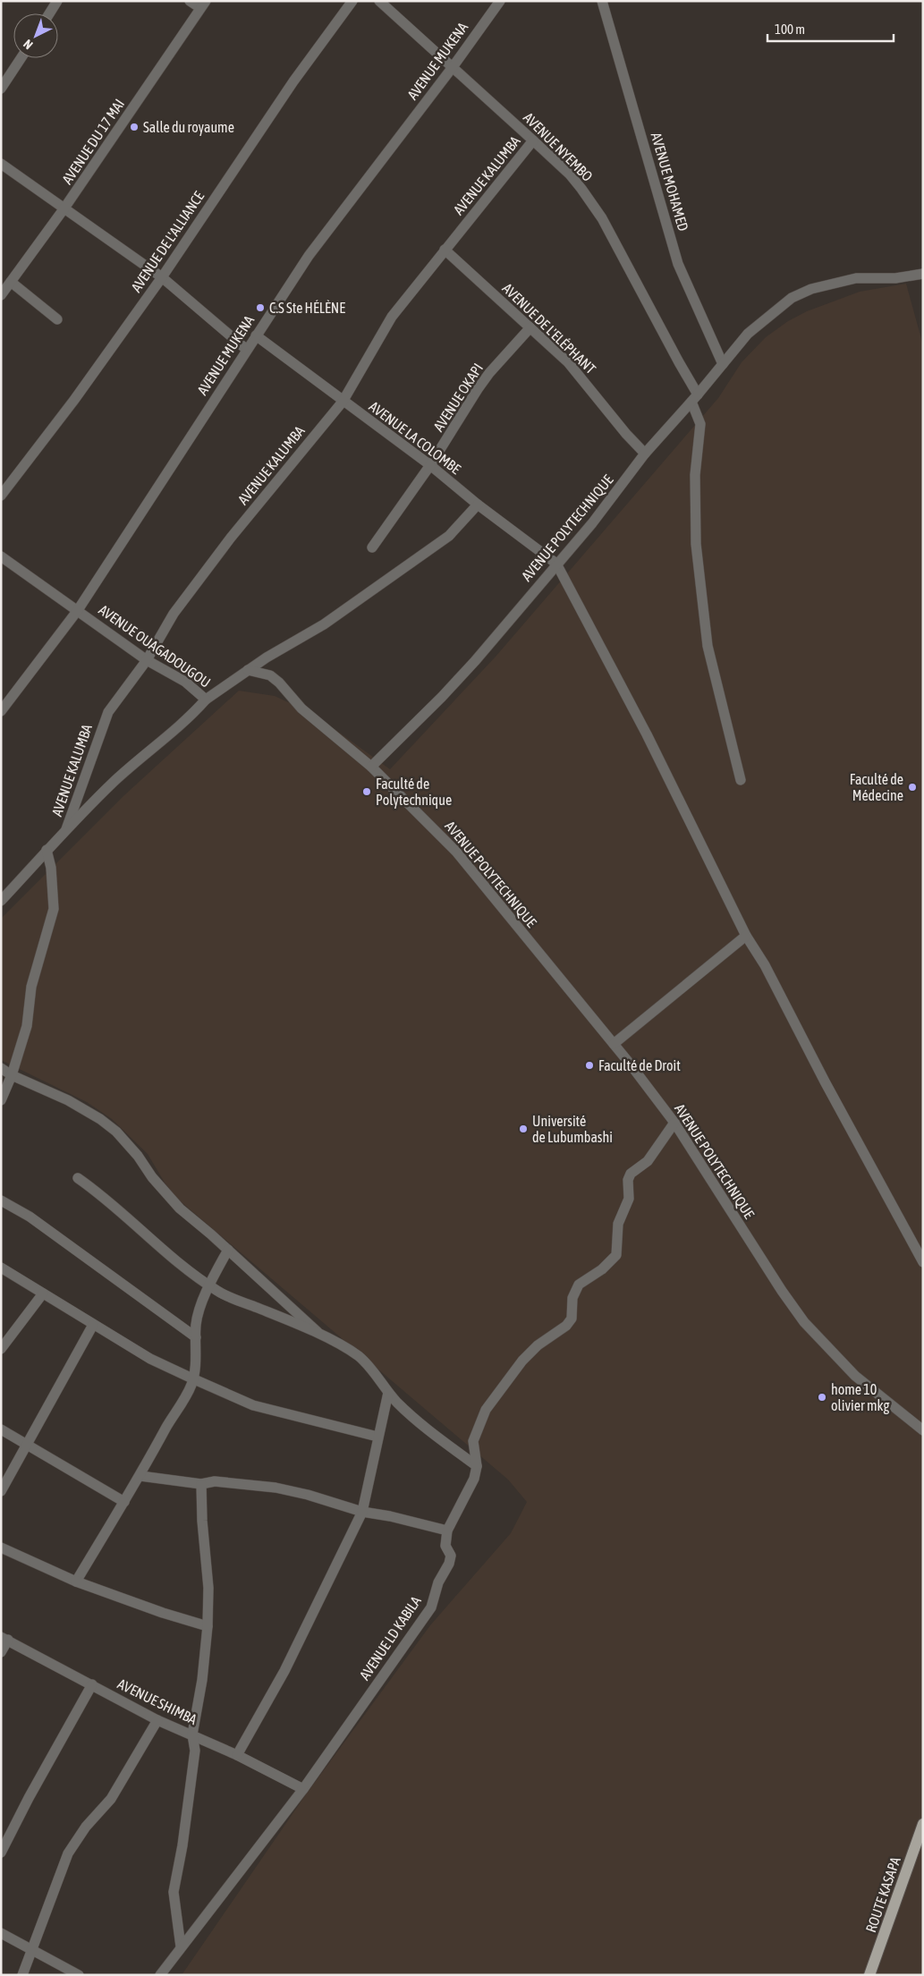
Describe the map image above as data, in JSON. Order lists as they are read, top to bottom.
{
  "streets": {
    "main road": ["ROUTE KASAPA"],
    "street": [
      "AVENUE MUKENA",
      "AVENUE DU 17 MAI",
      "AVENUE NYEMBO",
      "AVENUE KALUMBA",
      "AVENUE MOHAMED",
      "AVENUE DE L'ALLIANCE",
      "AVENUE DE L'ELÉPHANT",
      "AVENUE OKAPI",
      "AVENUE LA COLOMBE",
      "AVENUE POLYTECHNIQUE",
      "AVENUE OUAGADOUGOU",
      "AVENUE LD KABILA",
      "AVENUE SHIMBA"
    ]
  },
  "crossings": [
    ["AVENUE MUKENA", "AVENUE NYEMBO"],
    ["AVENUE MUKENA", "AVENUE LA COLOMBE"],
    ["AVENUE MUKENA", "AVENUE OUAGADOUGOU"],
    ["AVENUE NYEMBO", "AVENUE KALUMBA"],
    ["AVENUE NYEMBO", "AVENUE POLYTECHNIQUE"],
    ["AVENUE KALUMBA", "AVENUE DE L'ELÉPHANT"],
    ["AVENUE KALUMBA", "AVENUE LA COLOMBE"],
    ["AVENUE KALUMBA", "AVENUE OUAGADOUGOU"],
    ["AVENUE MOHAMED", "AVENUE POLYTECHNIQUE"],
    ["AVENUE DE L'ELÉPHANT", "AVENUE OKAPI"],
    ["AVENUE DE L'ELÉPHANT", "AVENUE POLYTECHNIQUE"],
    ["AVENUE OKAPI", "AVENUE LA COLOMBE"],
    ["AVENUE LA COLOMBE", "AVENUE POLYTECHNIQUE"],
    ["AVENUE LA COLOMBE", "AVENUE OUAGADOUGOU"],
    ["AVENUE LD KABILA", "AVENUE SHIMBA"]
  ],
  "places": [
    "Salle du royaume",
    "C.S Ste HÉLÈNE",
    "Faculté de Médecine",
    "Faculté de Polytechnique",
    "Faculté de Droit",
    "Université de Lubumbashi",
    "home 10 olivier mkg"
  ],
  "scale_bar": "100 m",
  "north": "bottom left"
}
